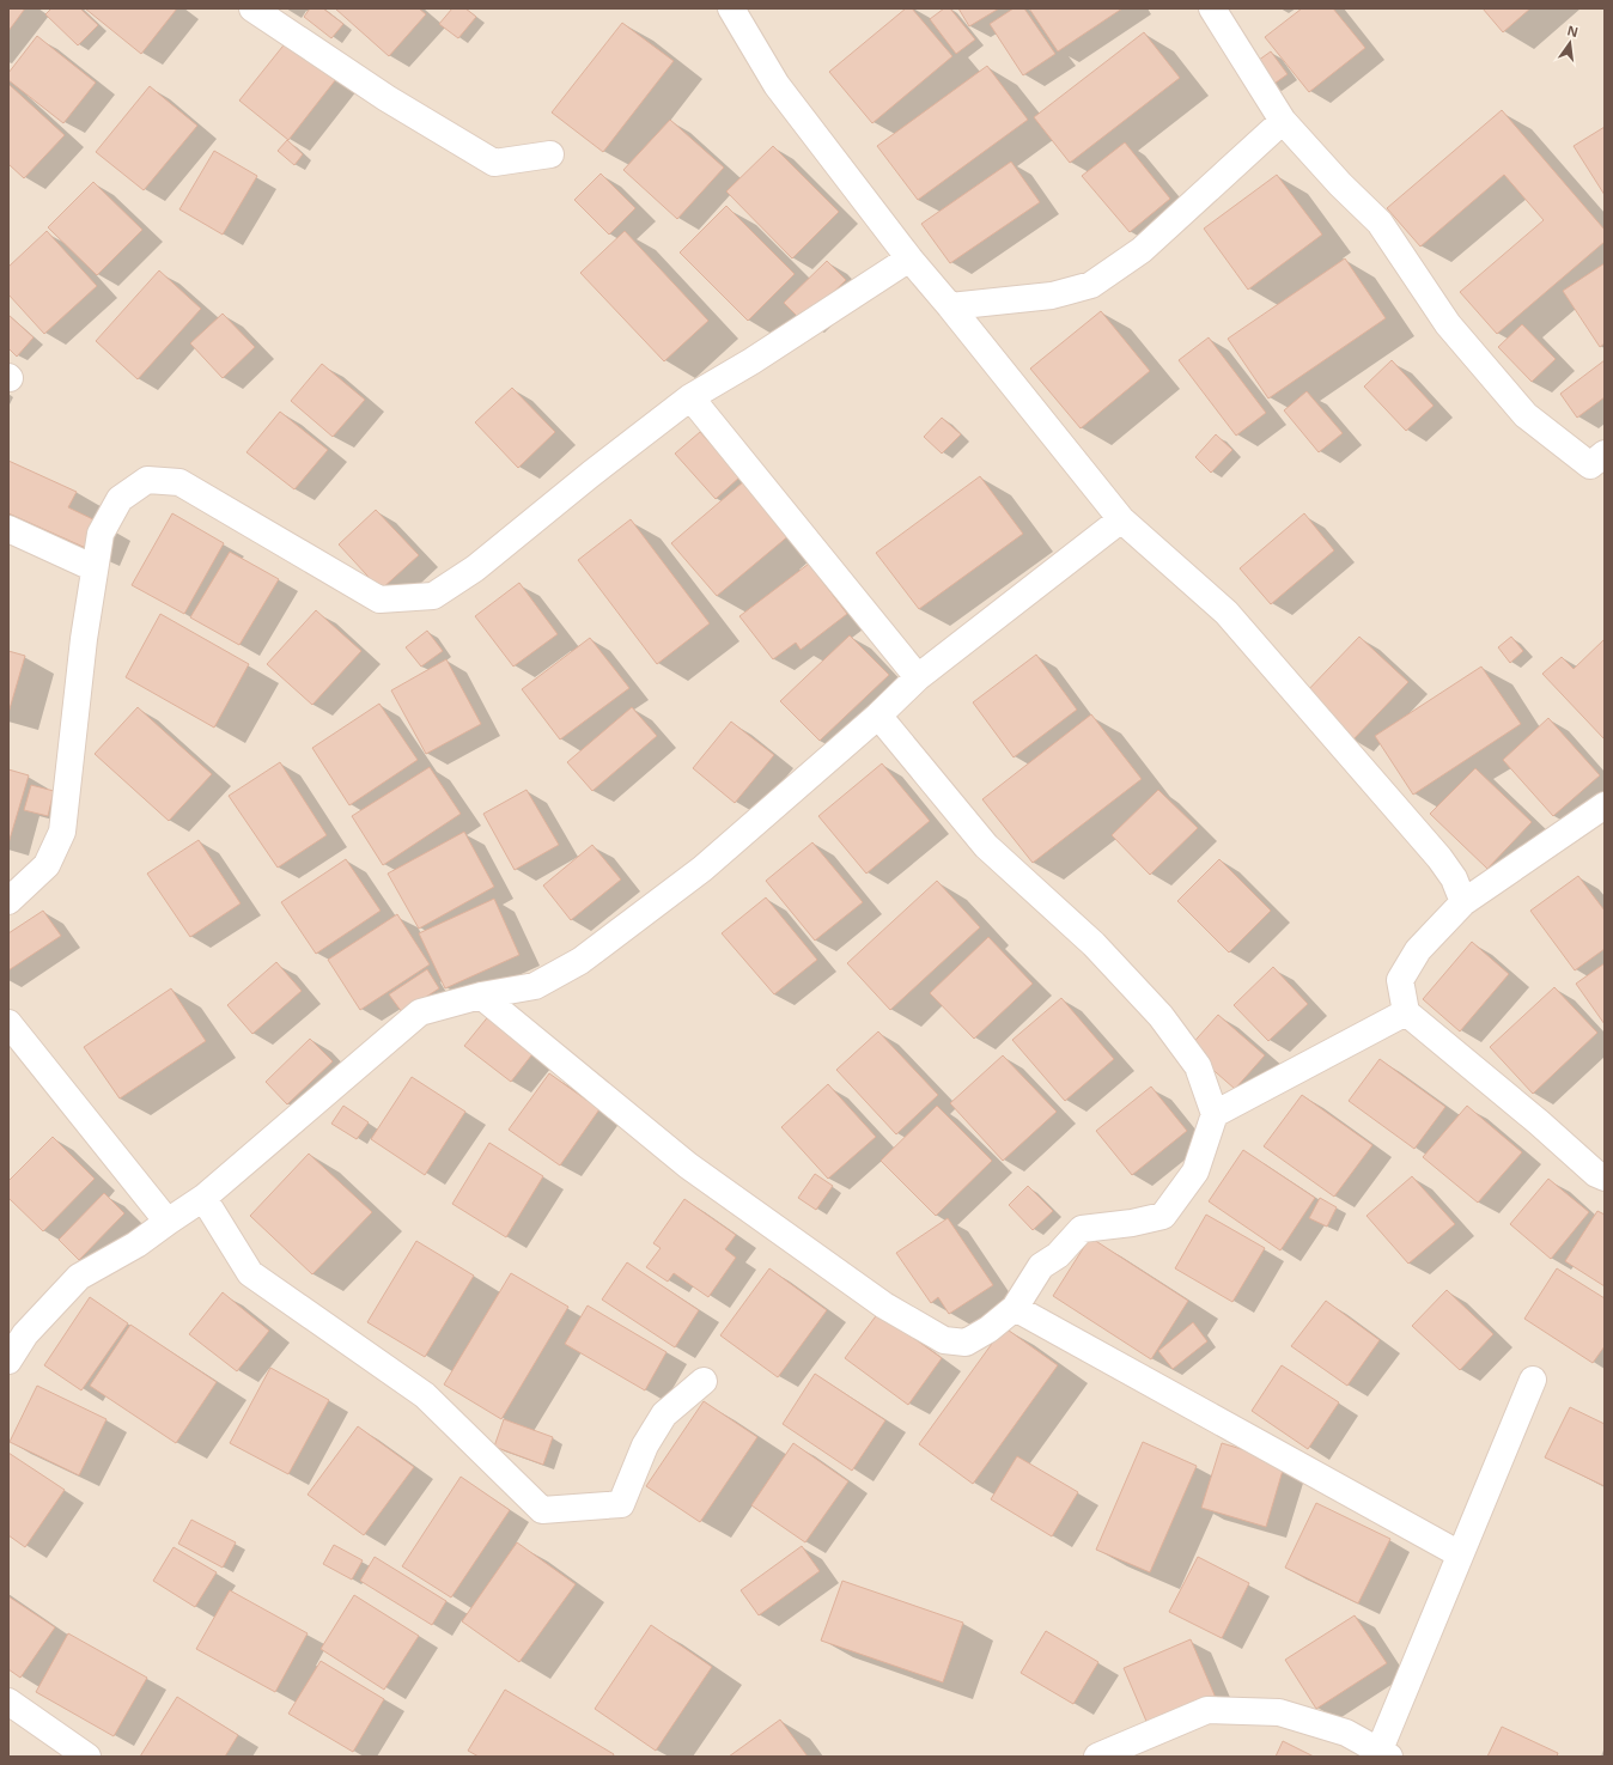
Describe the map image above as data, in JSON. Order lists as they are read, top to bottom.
{
  "north": "top"
}
